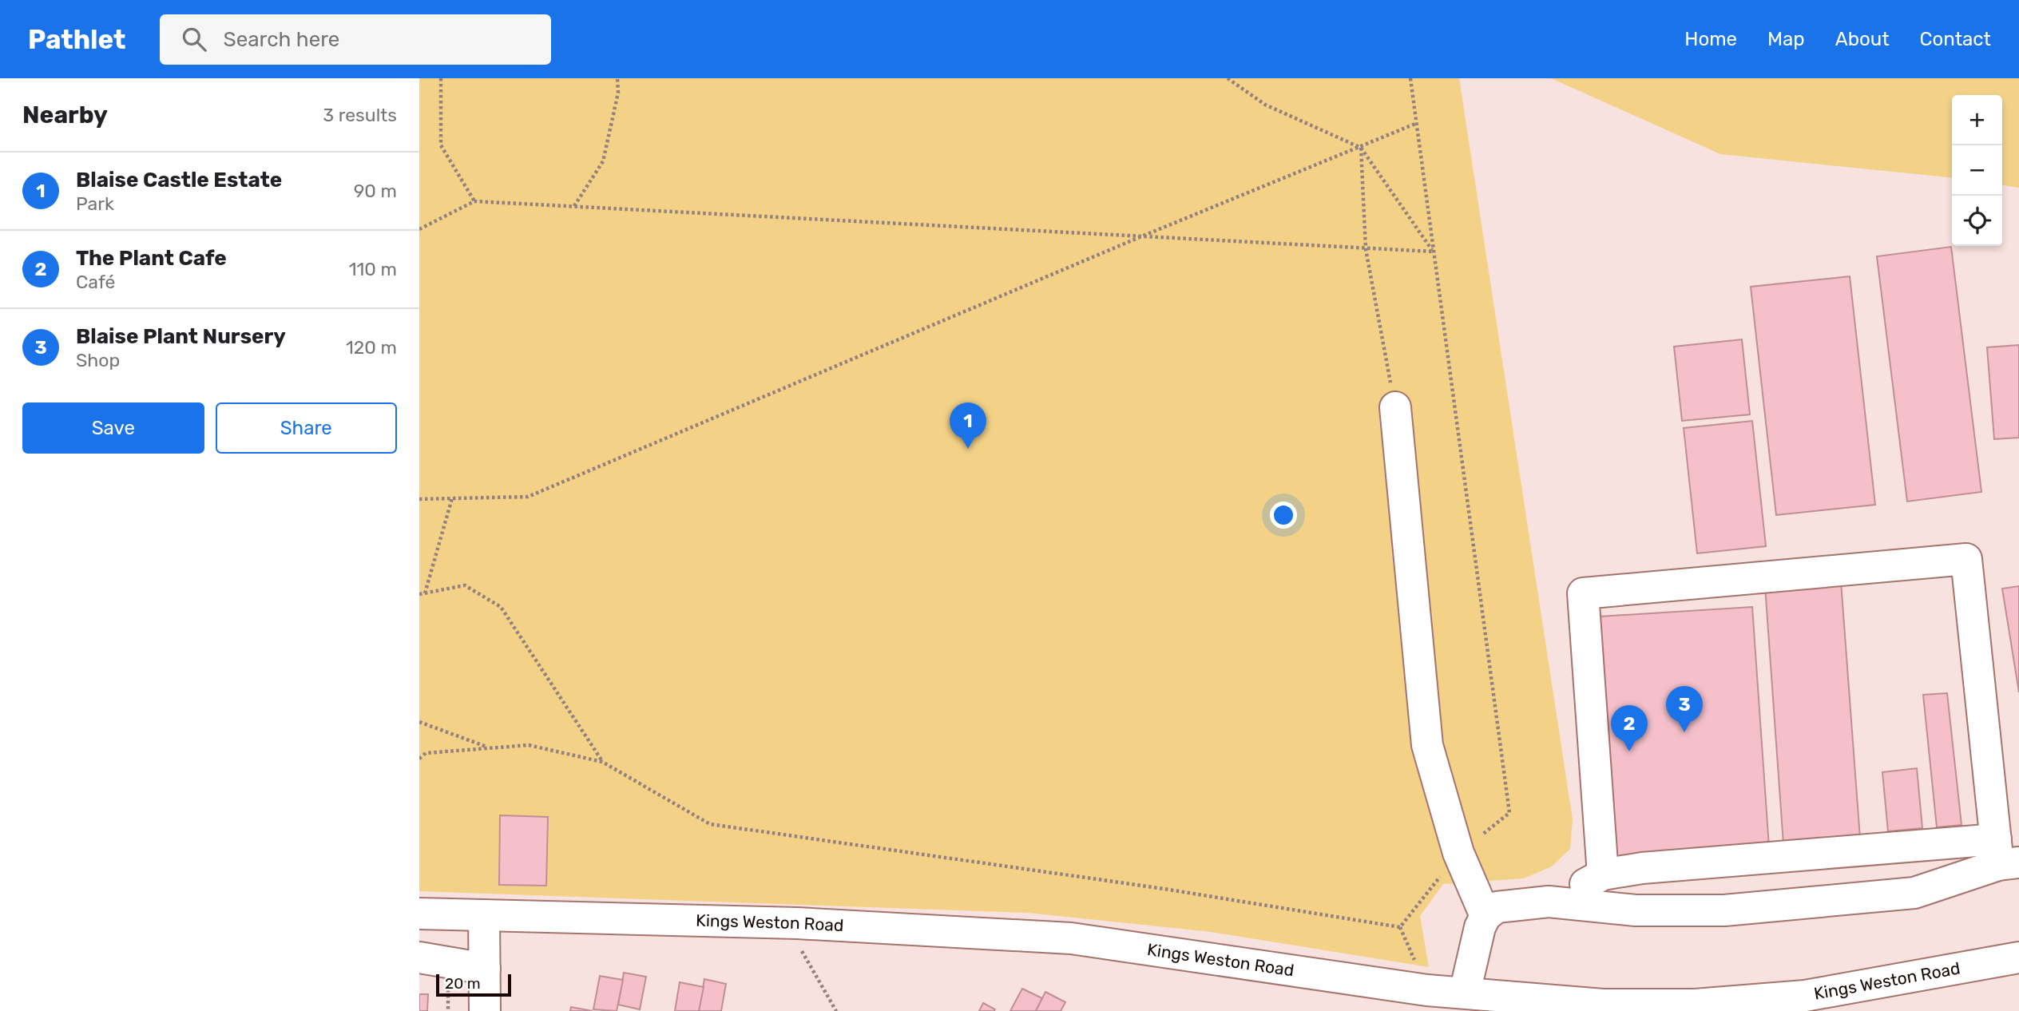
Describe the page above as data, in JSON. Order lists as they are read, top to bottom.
{
  "streets": {
    "main road": ["Kings Weston Road"]
  },
  "scale_bar": "20 m",
  "page": {
    "header": "Pathlet",
    "search": "Search here",
    "nav": [
      "Home",
      "Map",
      "About",
      "Contact"
    ],
    "heading": ["Nearby", "3 results"],
    "map_buttons": ["+", "−"],
    "list": [
      {
        "mark": "1",
        "name": "Blaise Castle Estate",
        "note": "Park",
        "value": "90 m"
      },
      {
        "mark": "2",
        "name": "The Plant Cafe",
        "note": "Café",
        "value": "110 m"
      },
      {
        "mark": "3",
        "name": "Blaise Plant Nursery",
        "note": "Shop",
        "value": "120 m"
      }
    ],
    "buttons": ["Save", "Share"],
    "pins": ["1", "3", "2"],
    "scale": "20 m"
  }
}
